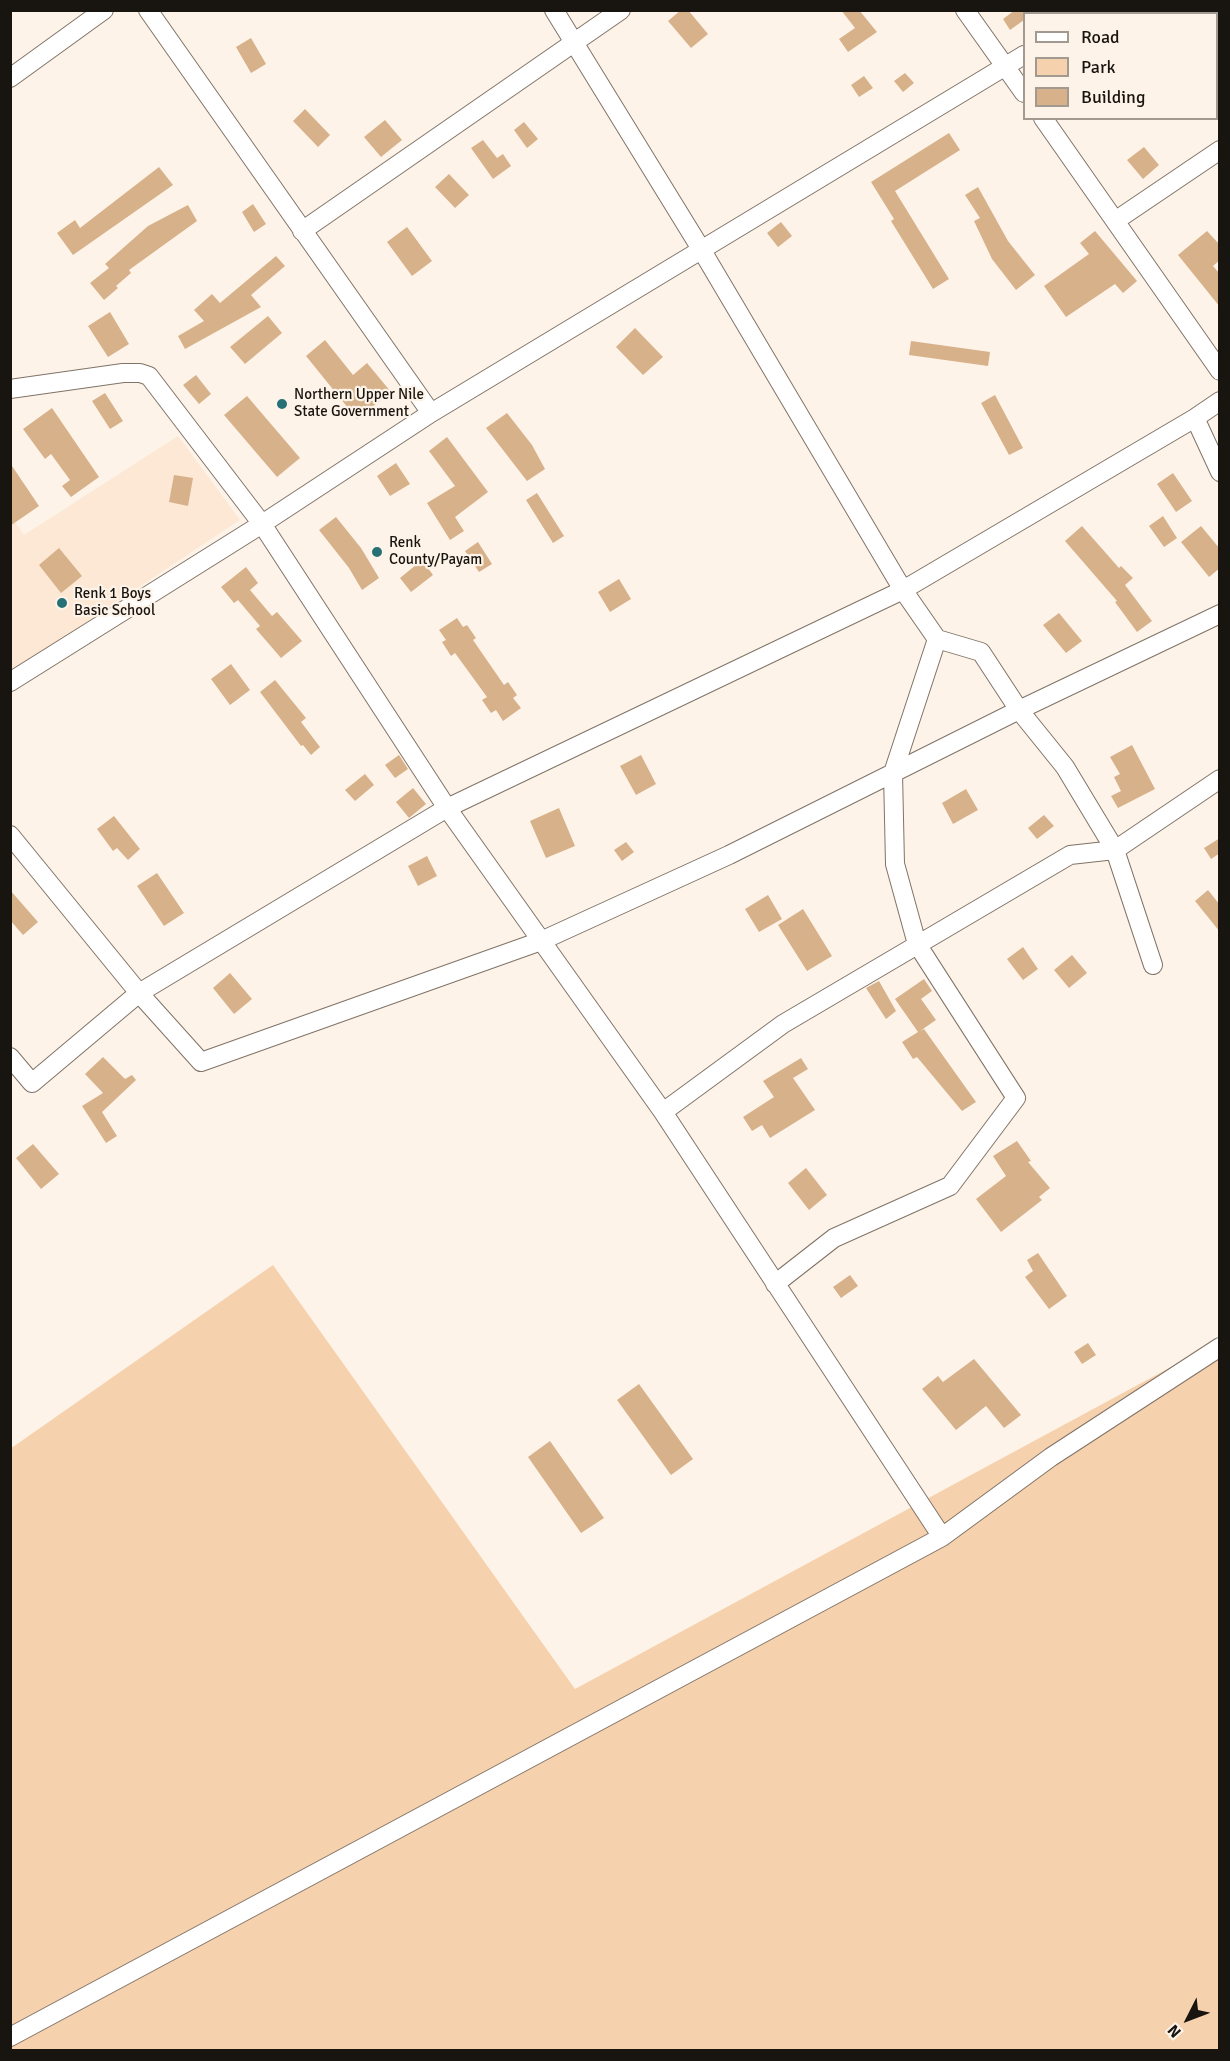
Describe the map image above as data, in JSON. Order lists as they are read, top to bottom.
{
  "places": ["Northern Upper Nile State Government", "Renk County/Payam", "Renk 1 Boys Basic School"],
  "legend": ["Road", "Park", "Building"],
  "north": "bottom left"
}
